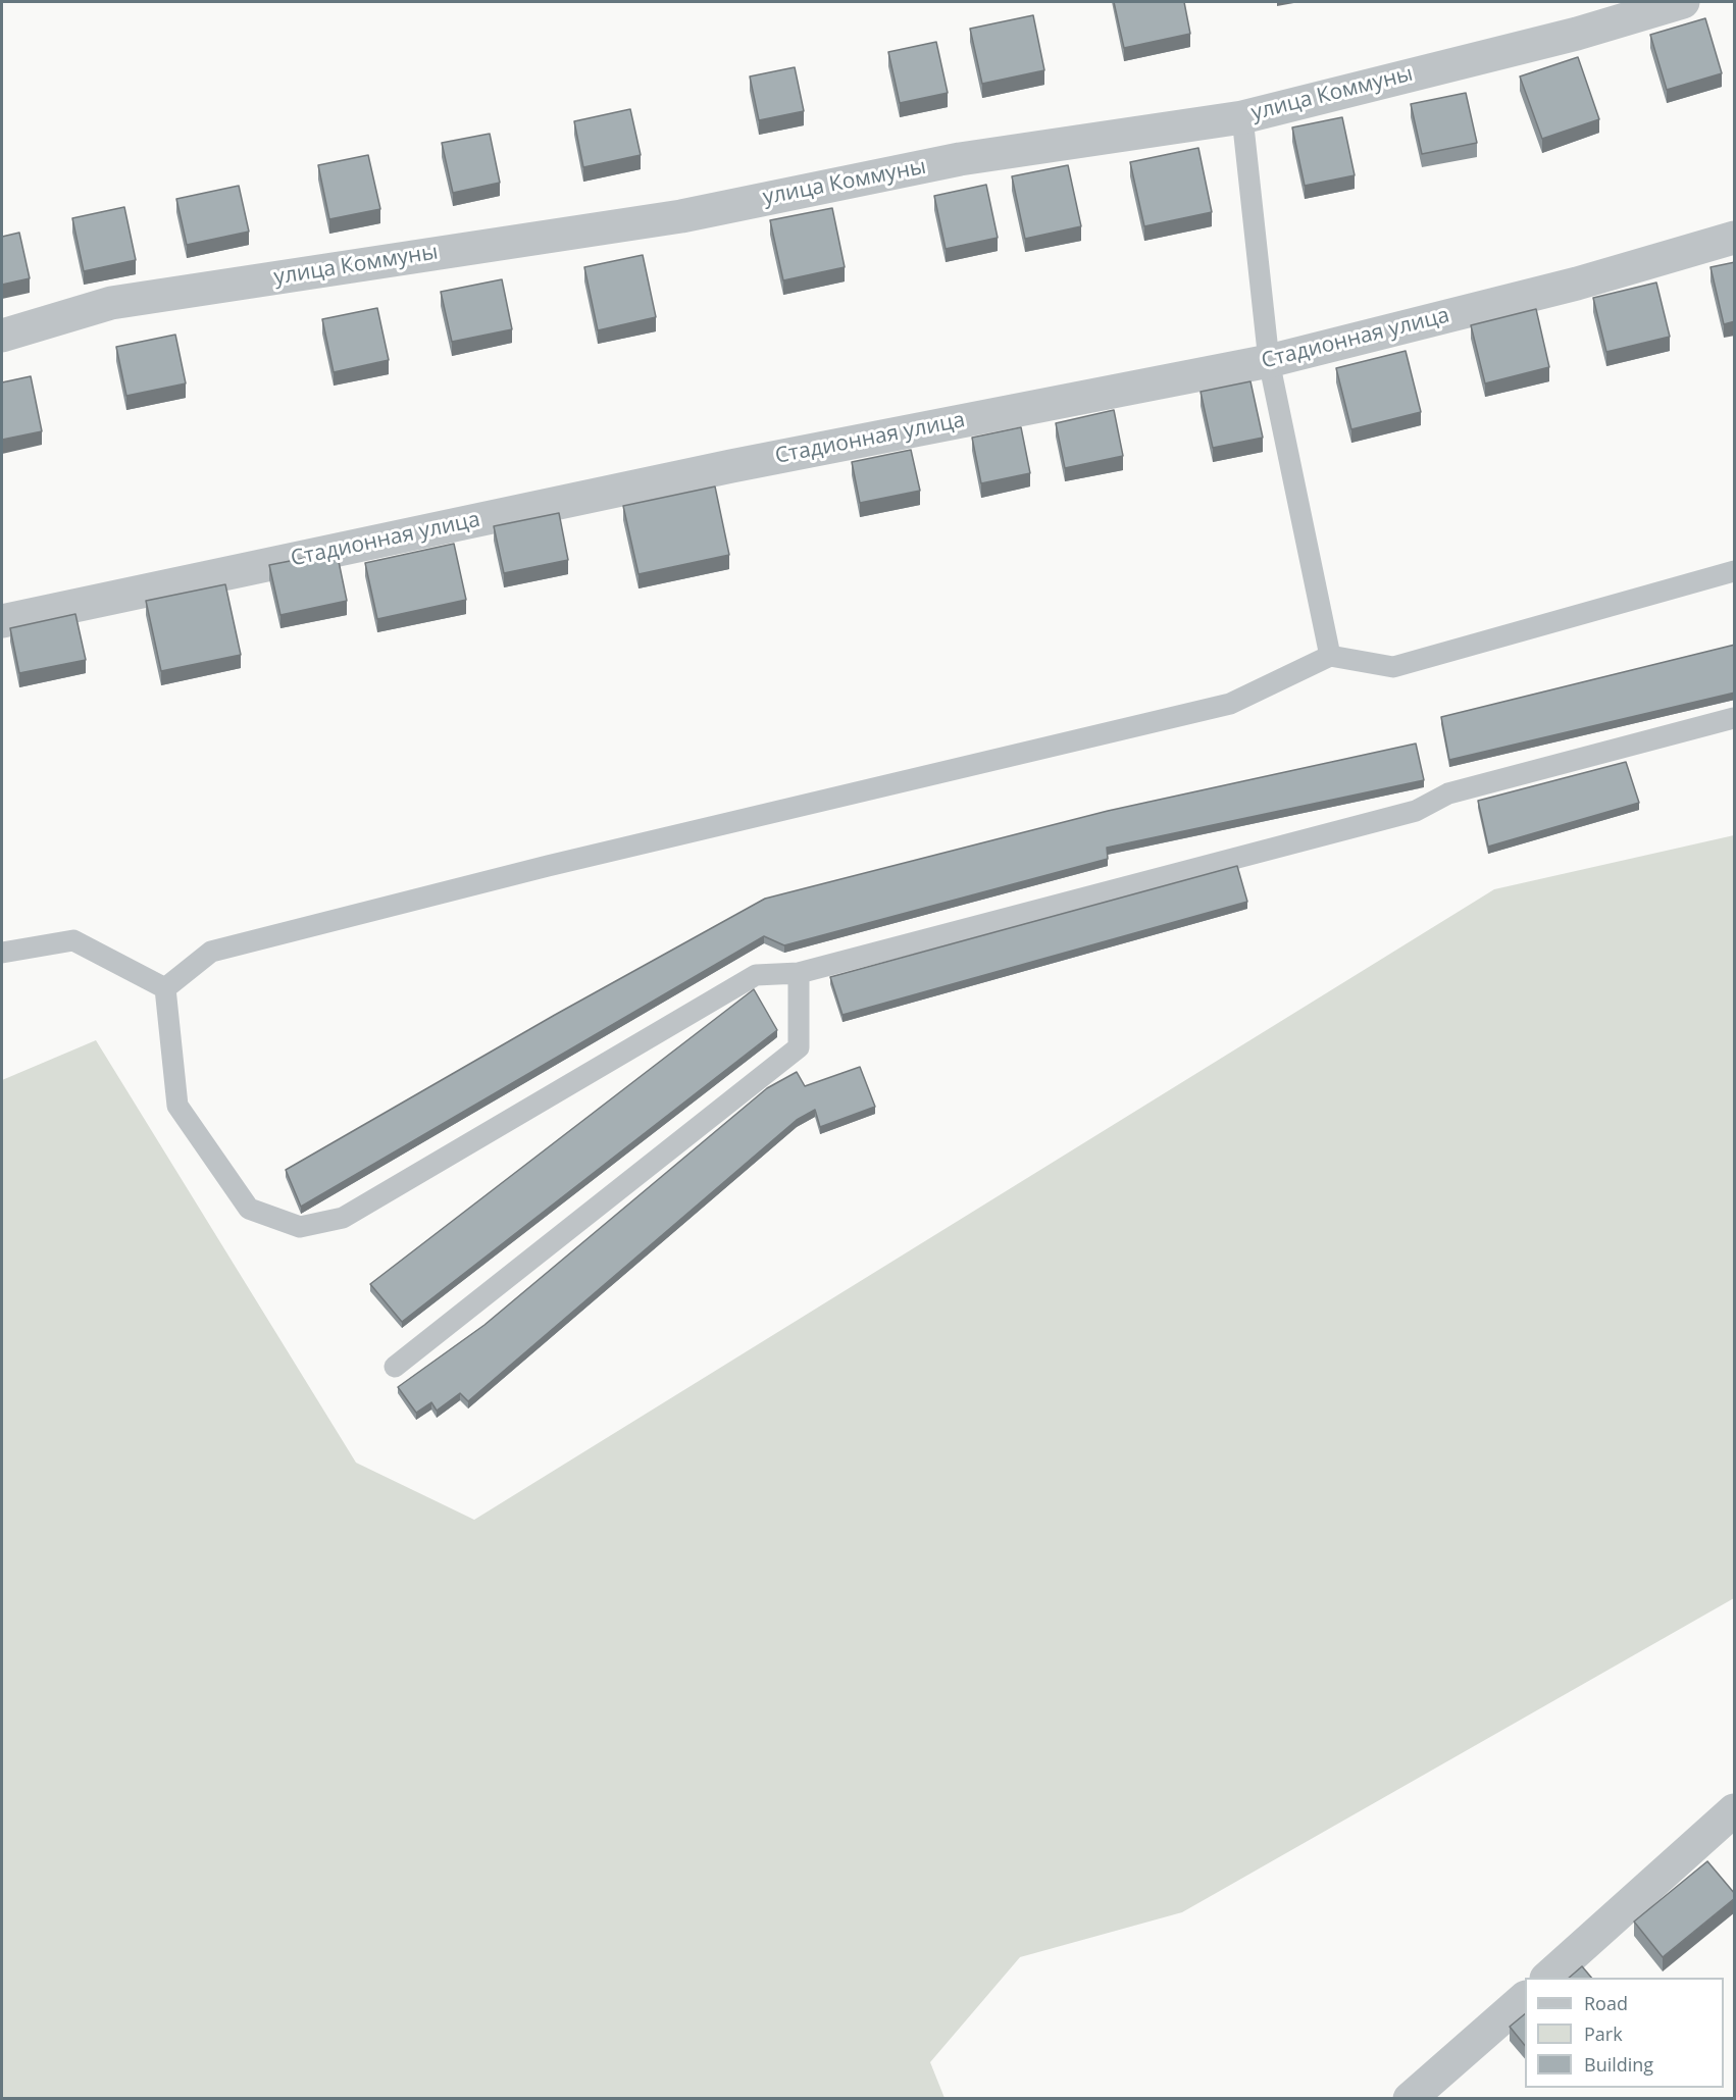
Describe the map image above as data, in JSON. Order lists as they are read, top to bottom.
{
  "streets": {
    "street": ["улица Коммуны", "Стадионная улица"]
  },
  "legend": ["Road", "Park", "Building"]
}
